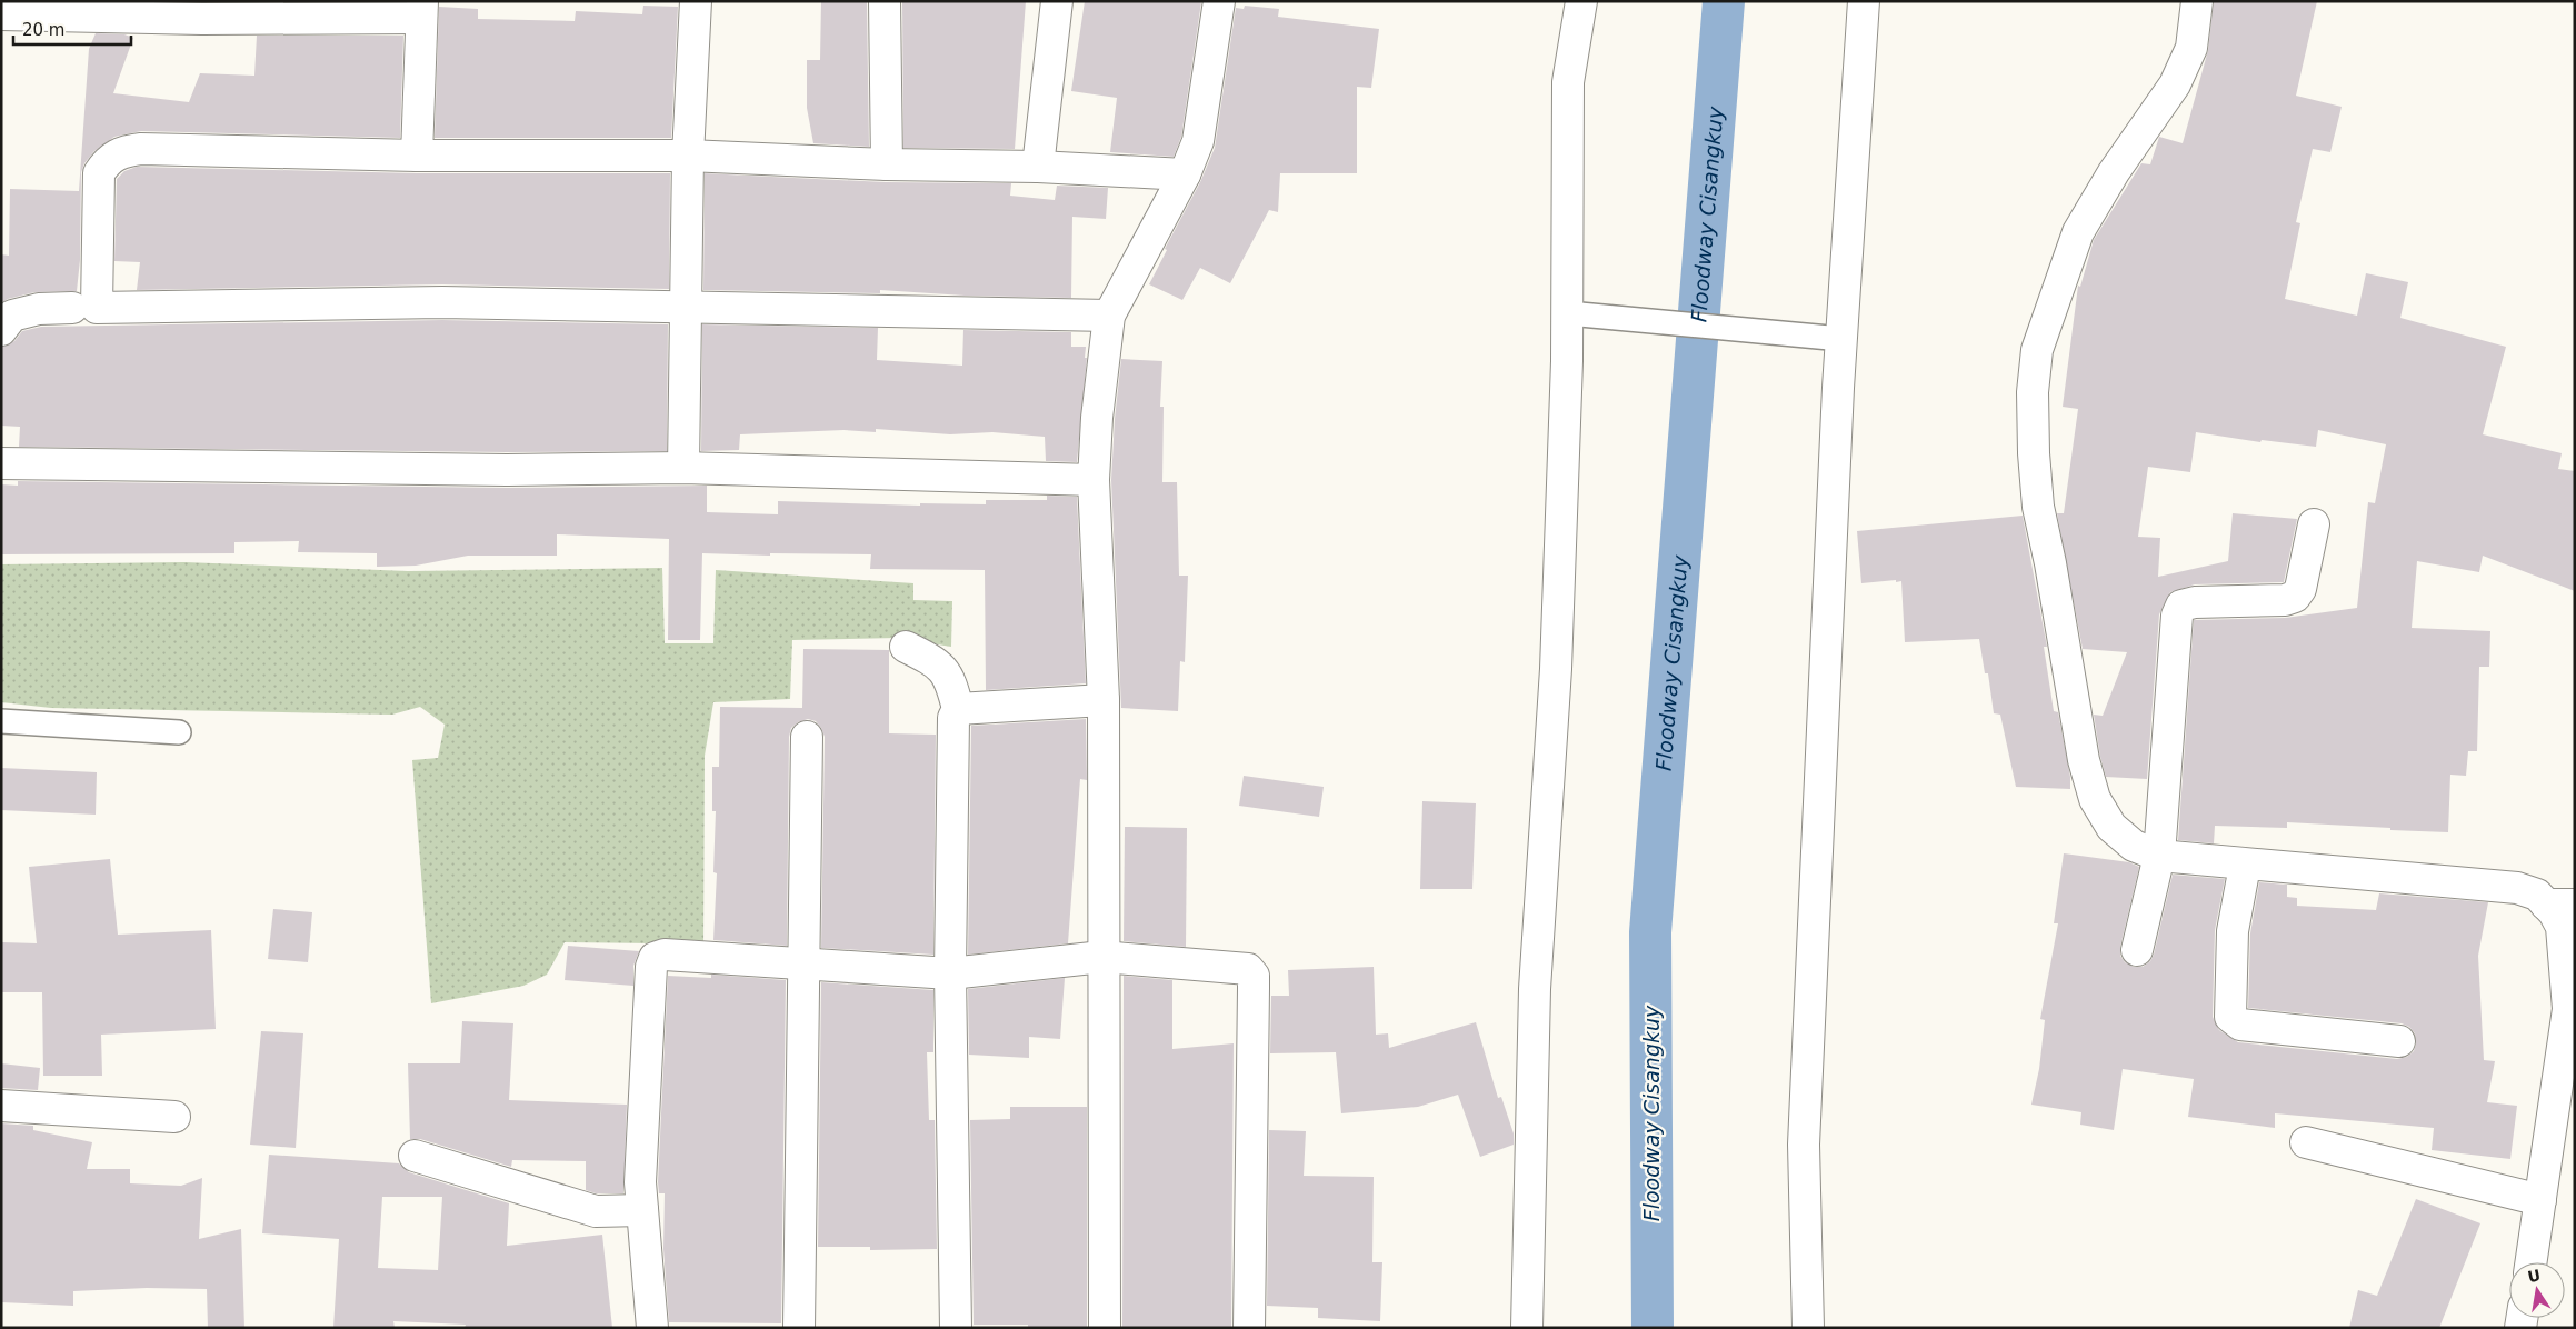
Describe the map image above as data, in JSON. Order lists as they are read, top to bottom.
{
  "water": ["Floodway Cisangkuy"],
  "scale_bar": "20 m",
  "north": "top"
}
